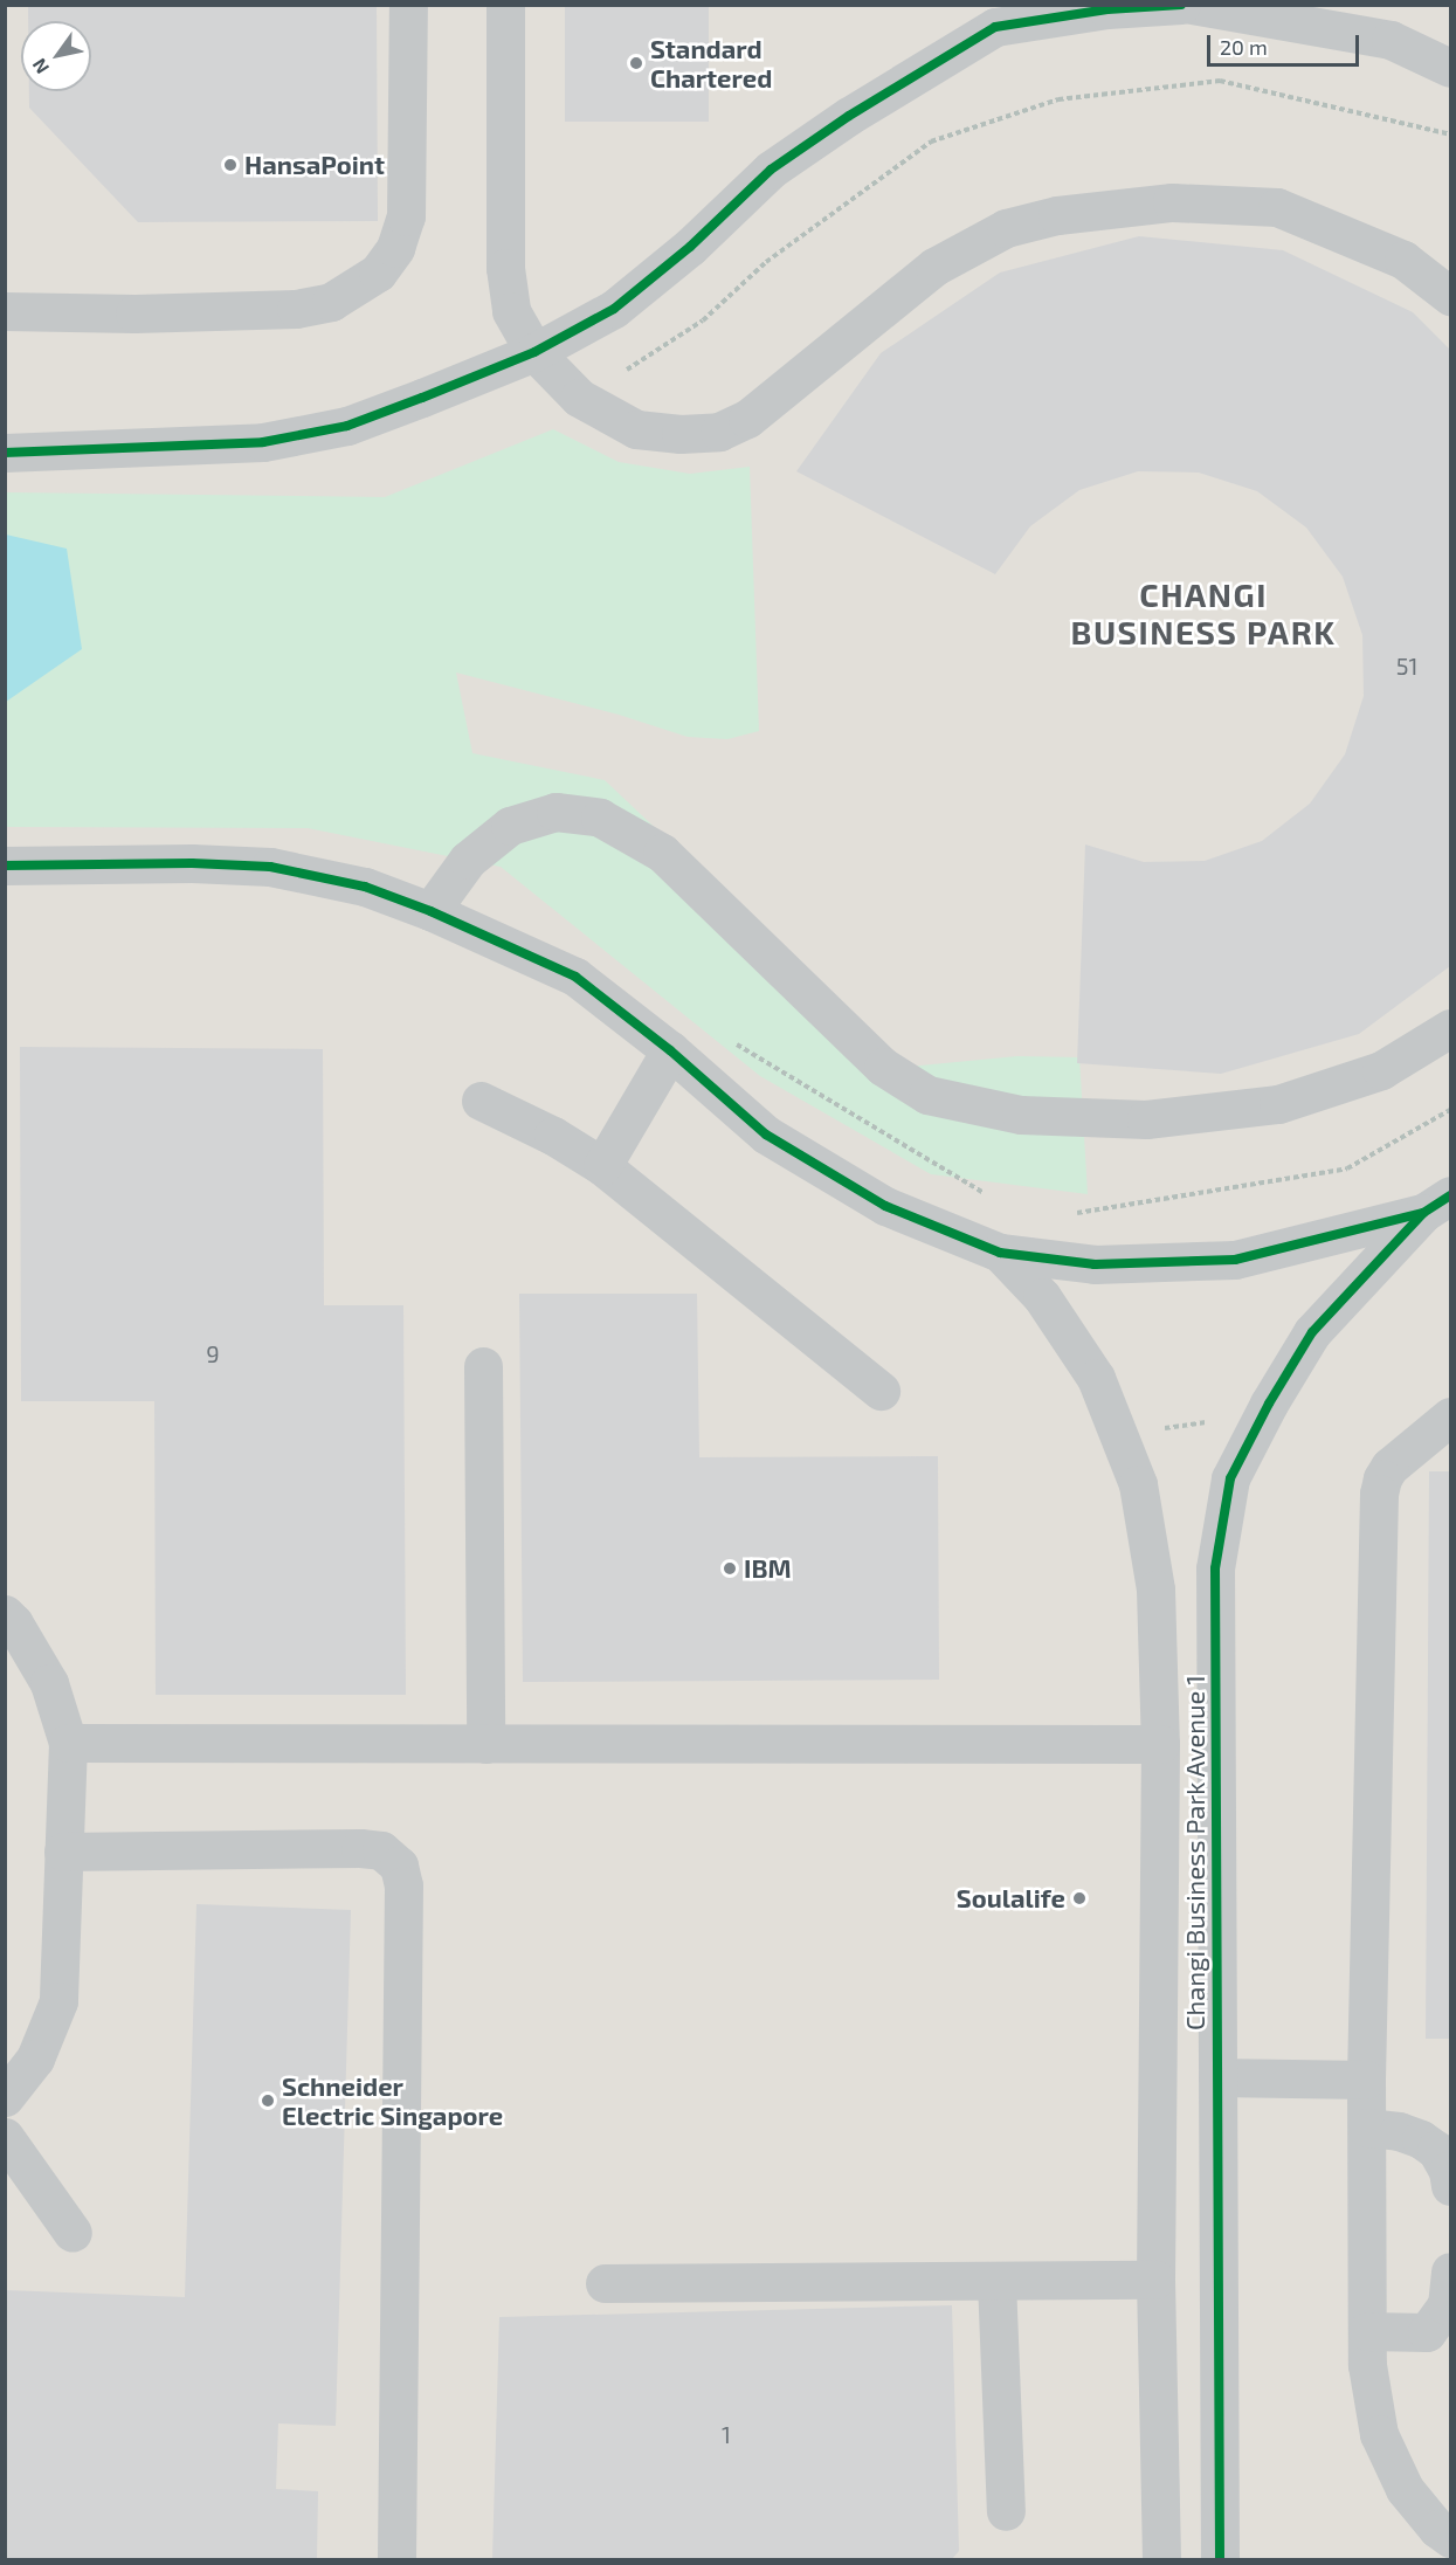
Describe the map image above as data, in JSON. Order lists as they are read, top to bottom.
{
  "streets": {
    "street": ["Changi Business Park Avenue 1"]
  },
  "districts": ["CHANGI BUSINESS PARK"],
  "places": [
    "Standard Chartered",
    "HansaPoint",
    "IBM",
    "Soulalife",
    "Schneider Electric Singapore"
  ],
  "house_numbers": ["51", "9", "1"],
  "scale_bar": "20 m",
  "north": "bottom left"
}
